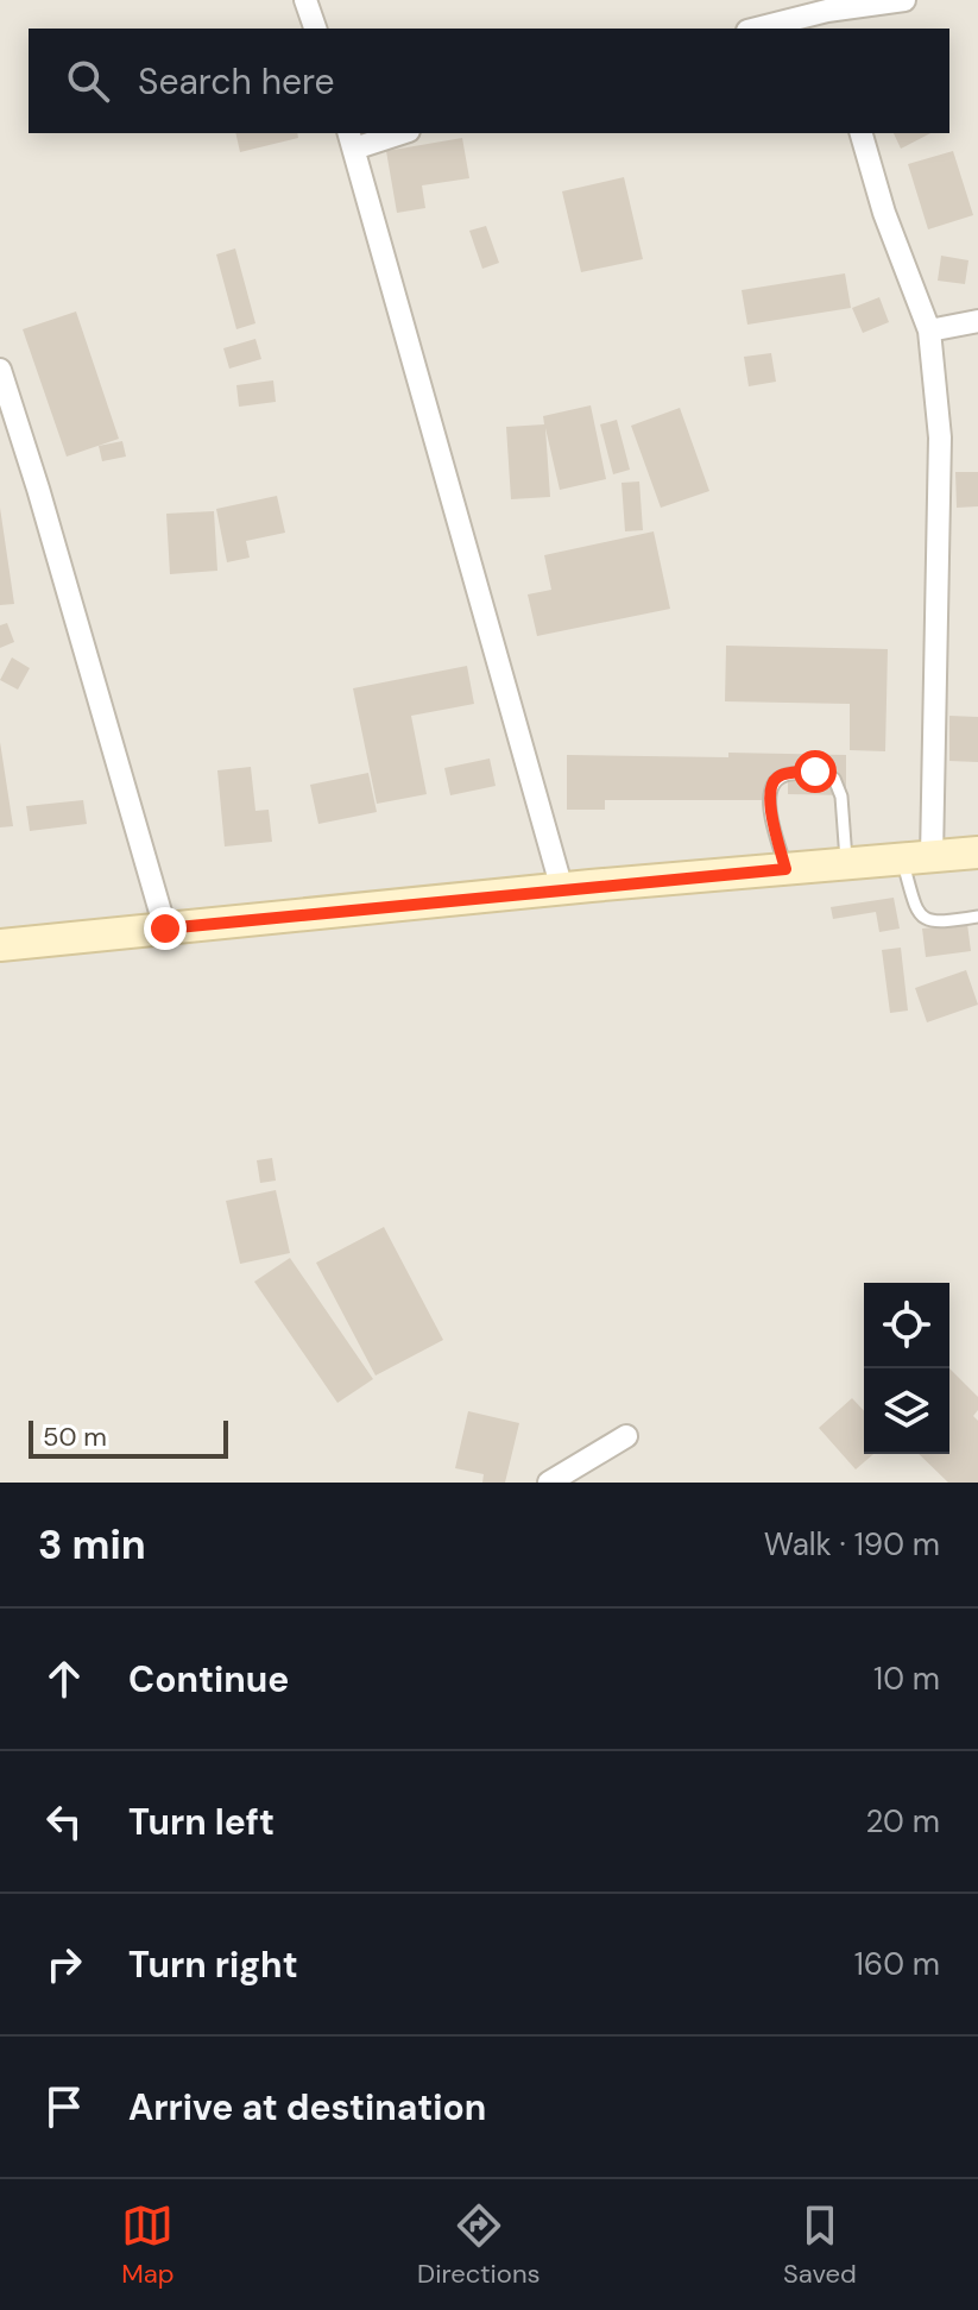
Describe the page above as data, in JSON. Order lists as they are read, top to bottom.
{
  "scale_bar": "50 m",
  "page": {
    "search": "Search here",
    "scale": "50 m",
    "heading": ["3 min", "Walk · 190 m"],
    "list": [
      ["Continue", "10 m"],
      ["Turn left", "20 m"],
      ["Turn right", "160 m"],
      "Arrive at destination"
    ],
    "nav": ["Map", "Directions", "Saved"]
  }
}
